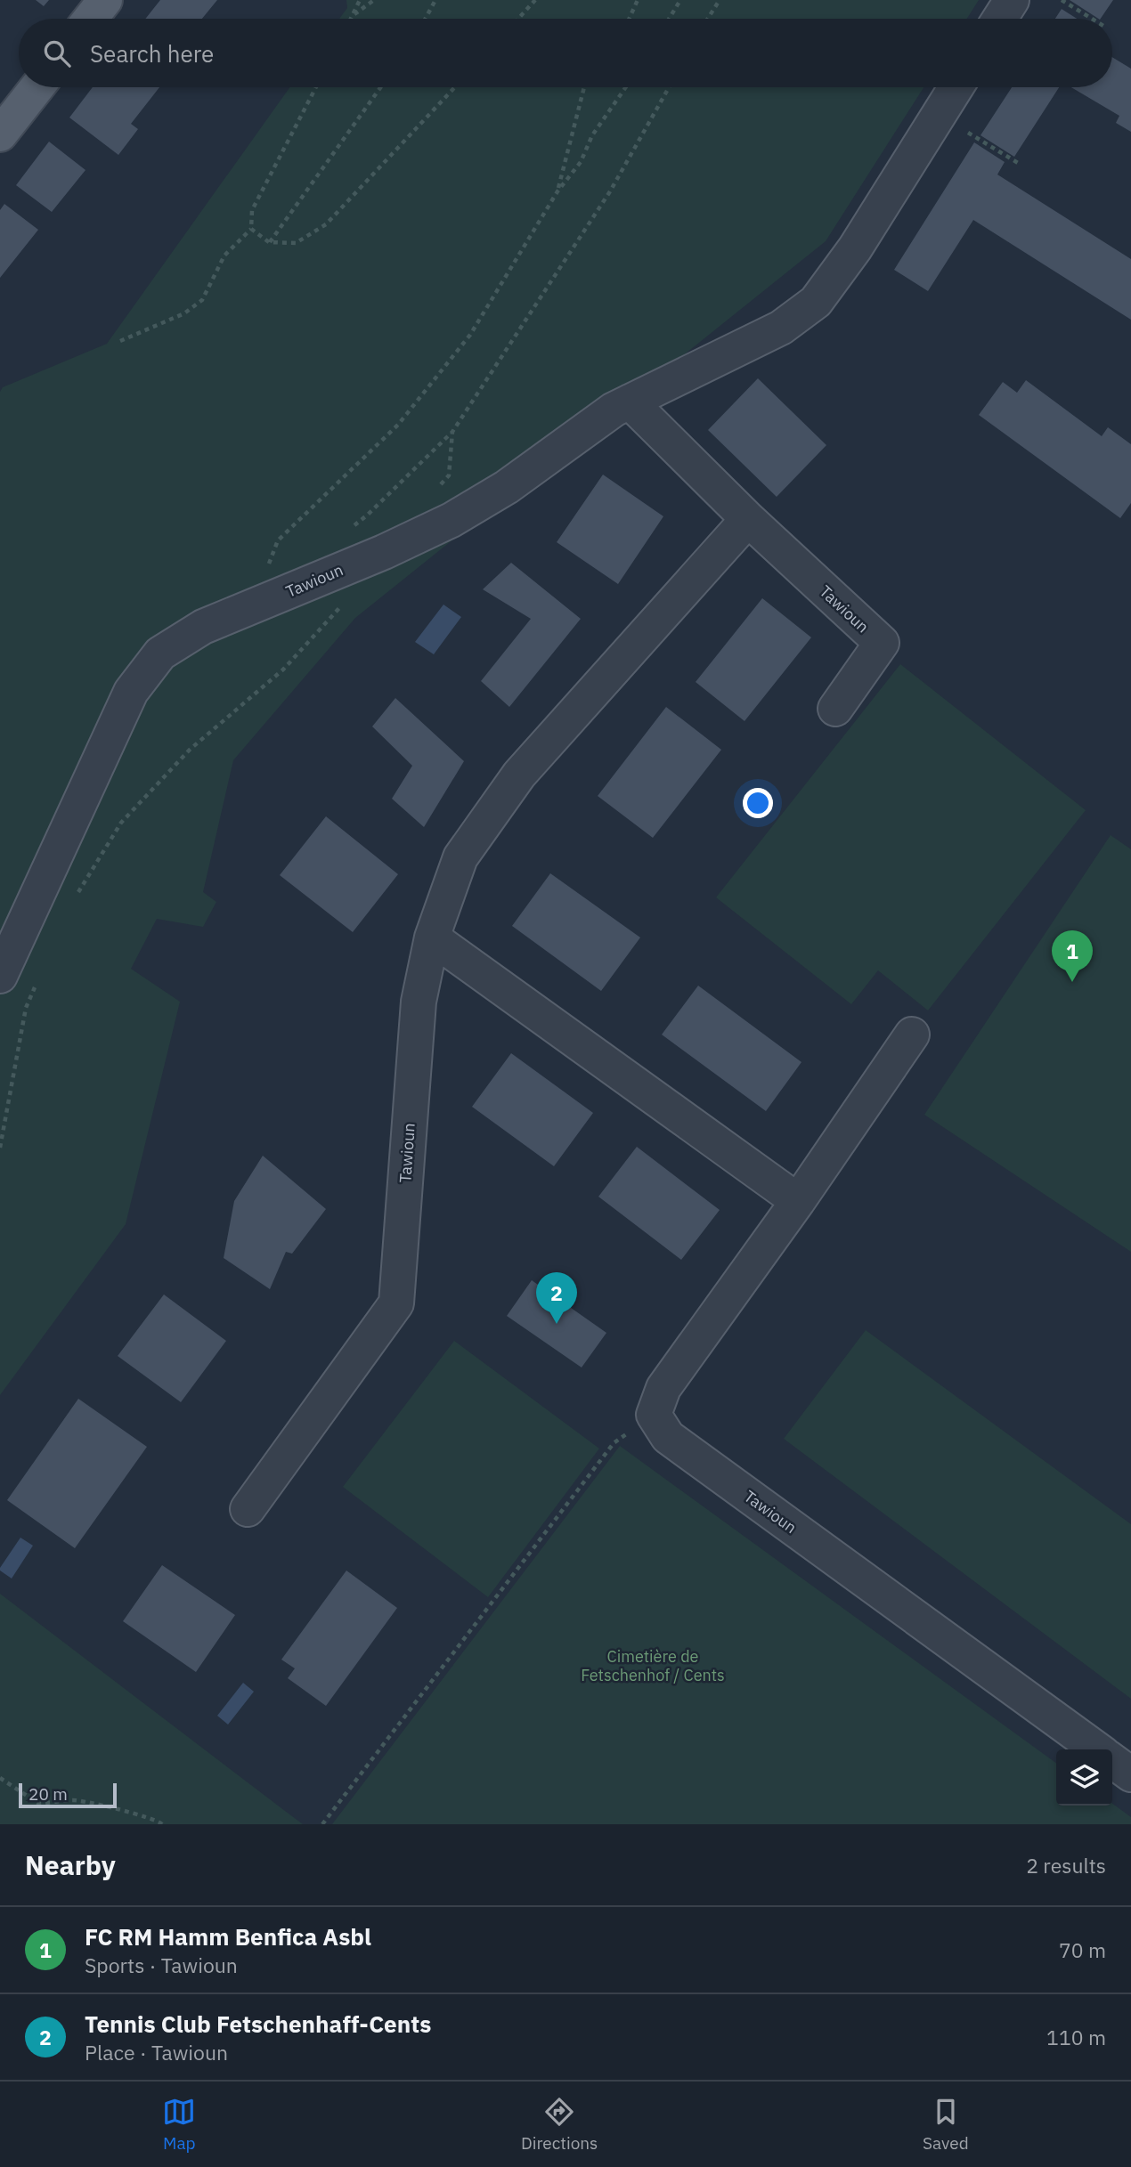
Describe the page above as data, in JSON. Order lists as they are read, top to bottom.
{
  "streets": {
    "street": ["Tawioun"]
  },
  "parks": ["Cimetière de Fetschenhof / Cents"],
  "scale_bar": "20 m",
  "page": {
    "search": "Search here",
    "pins": ["1", "2"],
    "scale": "20 m",
    "heading": ["Nearby", "2 results"],
    "list": [
      {
        "mark": "1",
        "name": "FC RM Hamm Benfica Asbl",
        "note": "Sports · Tawioun",
        "value": "70 m"
      },
      {
        "mark": "2",
        "name": "Tennis Club Fetschenhaff-Cents",
        "note": "Place · Tawioun",
        "value": "110 m"
      }
    ],
    "nav": ["Map", "Directions", "Saved"]
  }
}
